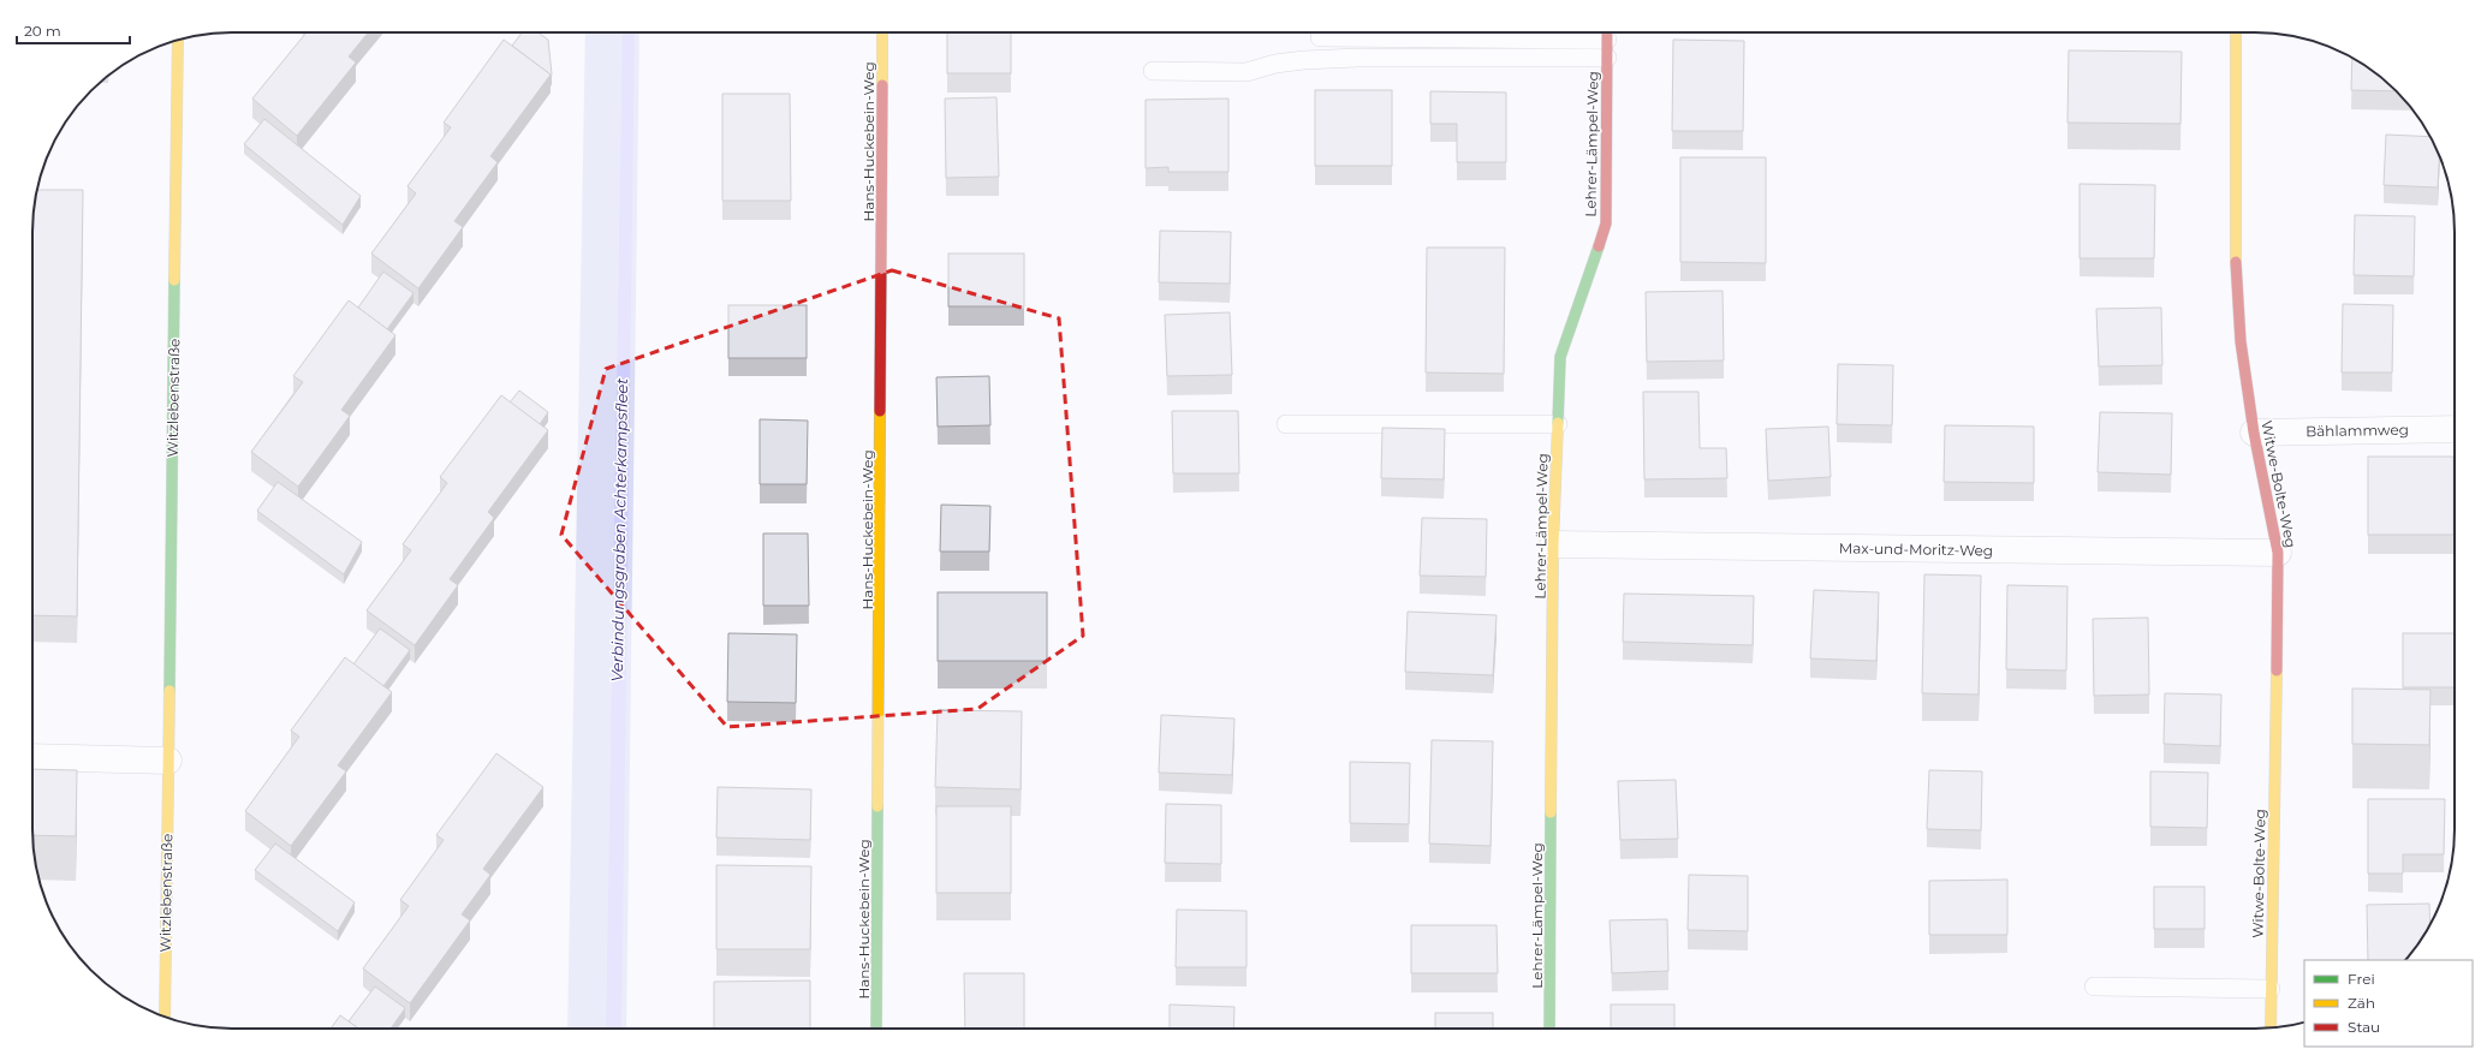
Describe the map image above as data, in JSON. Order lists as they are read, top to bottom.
{
  "streets": {
    "street": [
      "Hans-Huckebein-Weg",
      "Lehrer-Lämpel-Weg",
      "Witzlebenstraße",
      "Bählammweg",
      "Witwe-Bolte-Weg",
      "Max-und-Moritz-Weg"
    ]
  },
  "crossings": [
    ["Lehrer-Lämpel-Weg", "Max-und-Moritz-Weg"],
    ["Bählammweg", "Witwe-Bolte-Weg"],
    ["Witwe-Bolte-Weg", "Max-und-Moritz-Weg"]
  ],
  "water": ["Verbindungsgraben Achterkampsfleet"],
  "legend": ["Frei", "Zäh", "Stau"],
  "scale_bar": "20 m"
}
